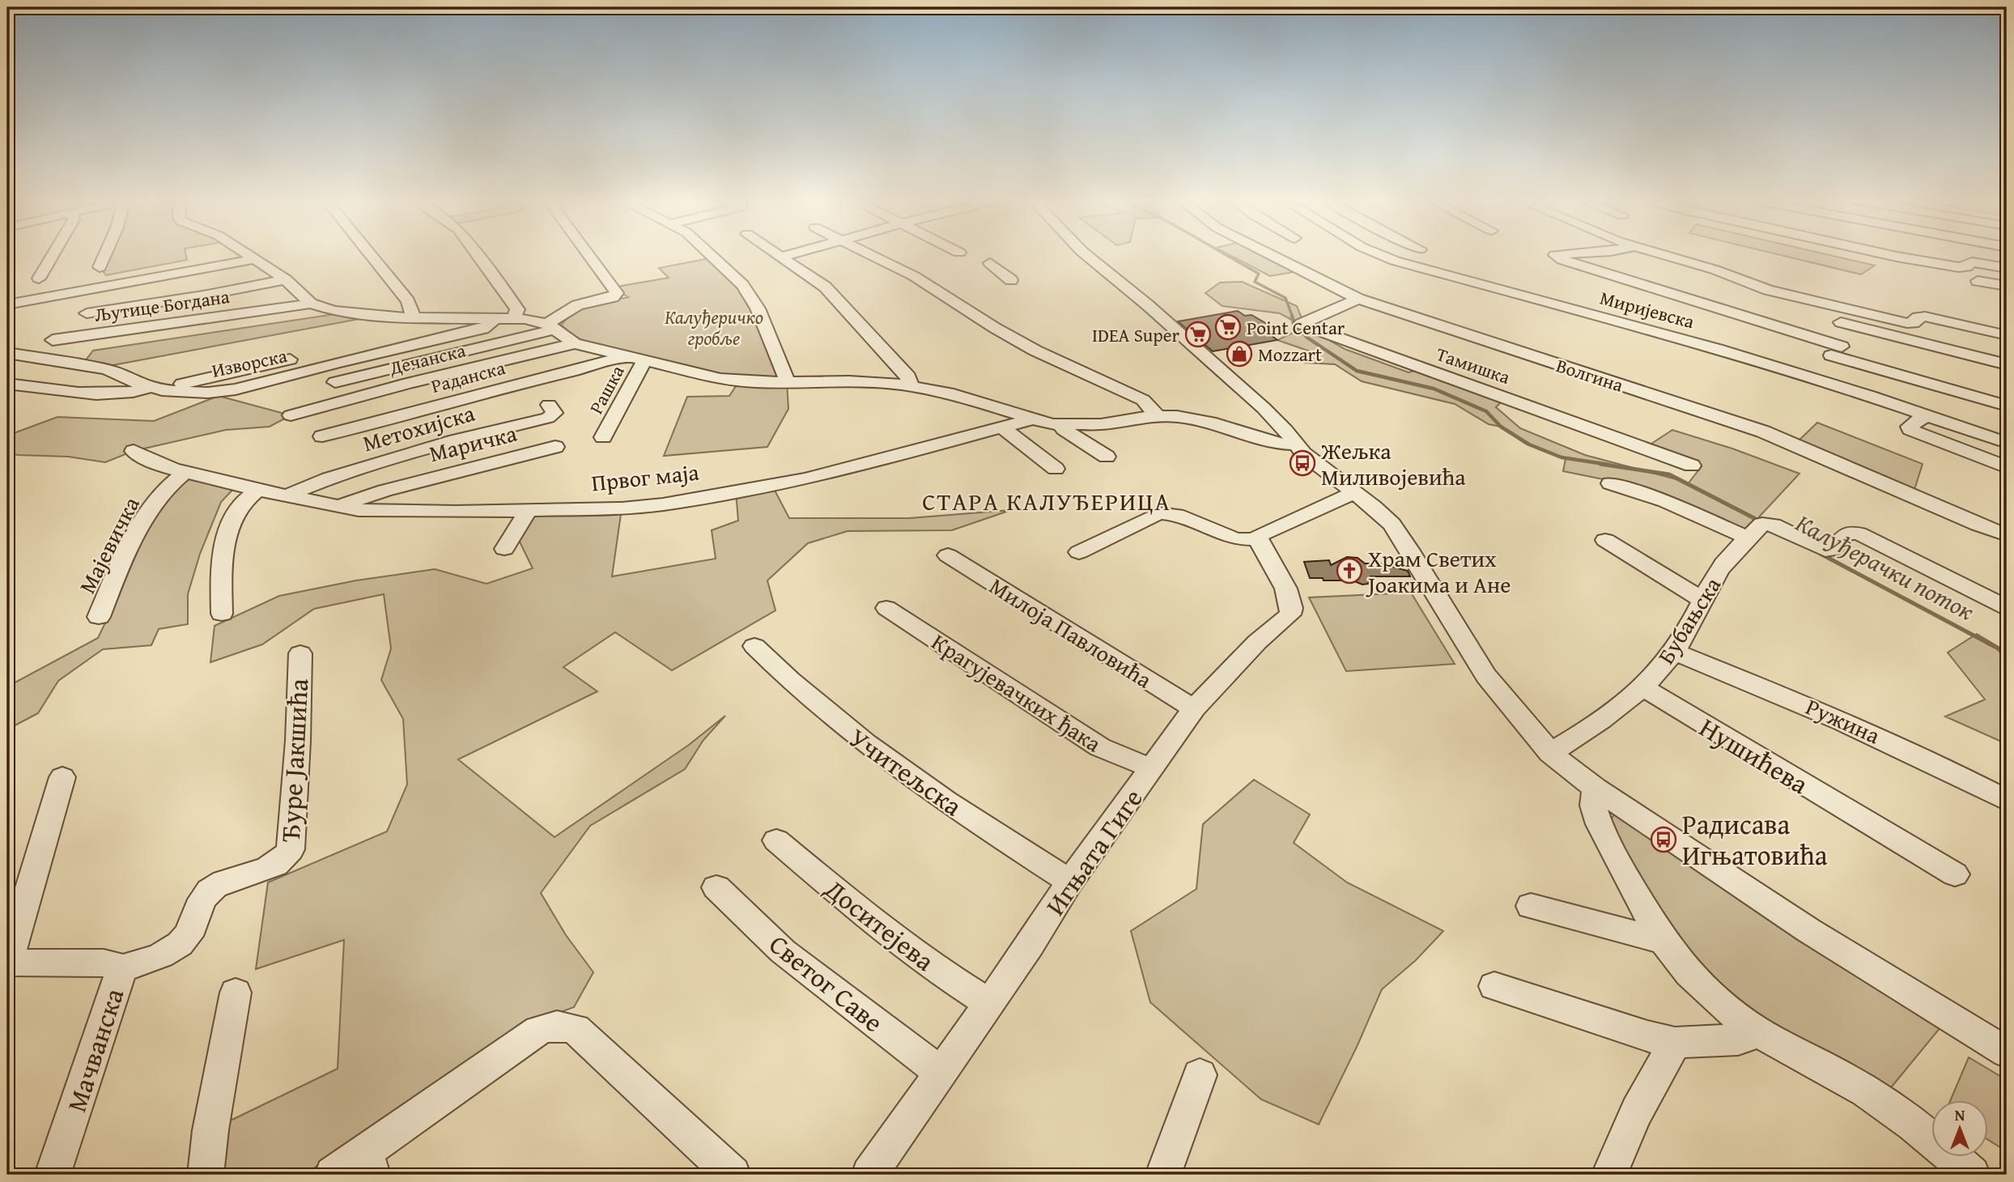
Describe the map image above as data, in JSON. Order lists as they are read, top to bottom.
{
  "streets": {
    "street": [
      "Љутице Богдана",
      "Миријевска",
      "Дечанска",
      "Изворска",
      "Тамишка",
      "Волгина",
      "Раданска",
      "Рашка",
      "Метохијска",
      "Маричка",
      "Првог маја",
      "Мајевичка",
      "Бубањска",
      "Милоја Павловића",
      "Крагујевачких ђака",
      "Ружина",
      "Нушићева",
      "Ђуре Јакшића",
      "Учитељска",
      "Игњата Гиге",
      "Доситејева",
      "Светог Саве",
      "Мачванска"
    ]
  },
  "crossings": [
    ["Тамишка", "Волгина"],
    ["Метохијска", "Првог маја"],
    ["Маричка", "Првог маја"],
    ["Првог маја", "Мајевичка"],
    ["Бубањска", "Ружина"],
    ["Бубањска", "Нушићева"],
    ["Милоја Павловића", "Игњата Гиге"],
    ["Крагујевачких ђака", "Игњата Гиге"],
    ["Ђуре Јакшића", "Мачванска"],
    ["Учитељска", "Игњата Гиге"],
    ["Игњата Гиге", "Доситејева"],
    ["Игњата Гиге", "Светог Саве"]
  ],
  "districts": ["СТАРА КАЛУЂЕРИЦА"],
  "water": ["Калуђерачки поток"],
  "parks": ["Калуђеричко гробље"],
  "places": {
    "supermarket": ["Point Centar", "IDEA Super"],
    "shop": ["Mozzart"],
    "bus stop": ["Жељка Миливојевића", "Радисава Игњатовића"],
    "church": ["Храм Светих Јоакима и Ане"]
  },
  "north": "top"
}
